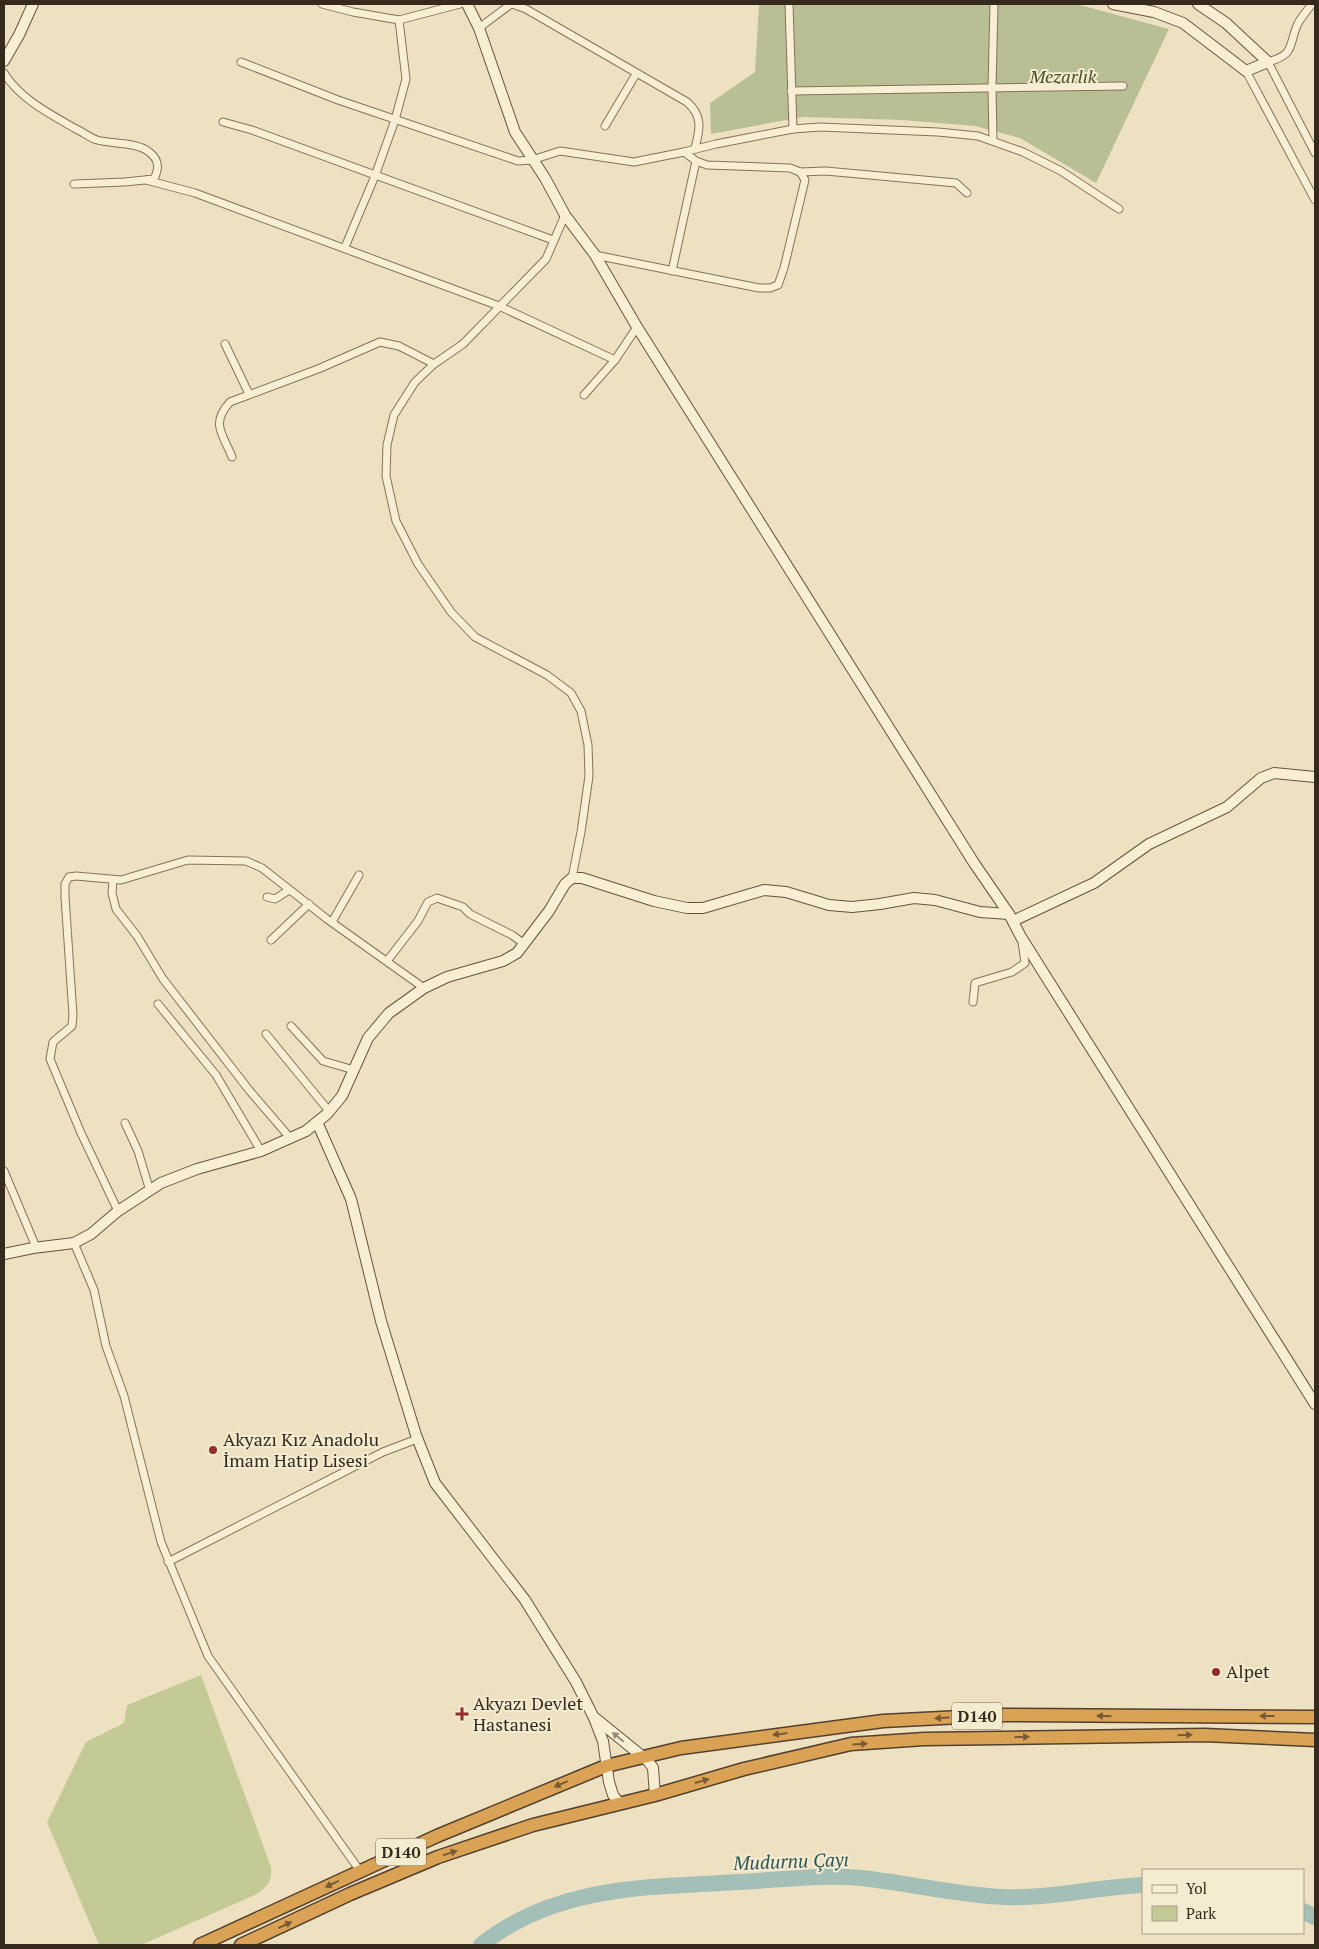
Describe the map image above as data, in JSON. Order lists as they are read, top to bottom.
{
  "streets": {
    "highway": ["D140"]
  },
  "water": ["Mudurnu Çayı"],
  "parks": ["Mezarlık"],
  "places": {
    "other": ["Akyazı Kız Anadolu İmam Hatip Lisesi", "Alpet"],
    "health": ["Akyazı Devlet Hastanesi"]
  },
  "legend": ["Yol", "Park"]
}
